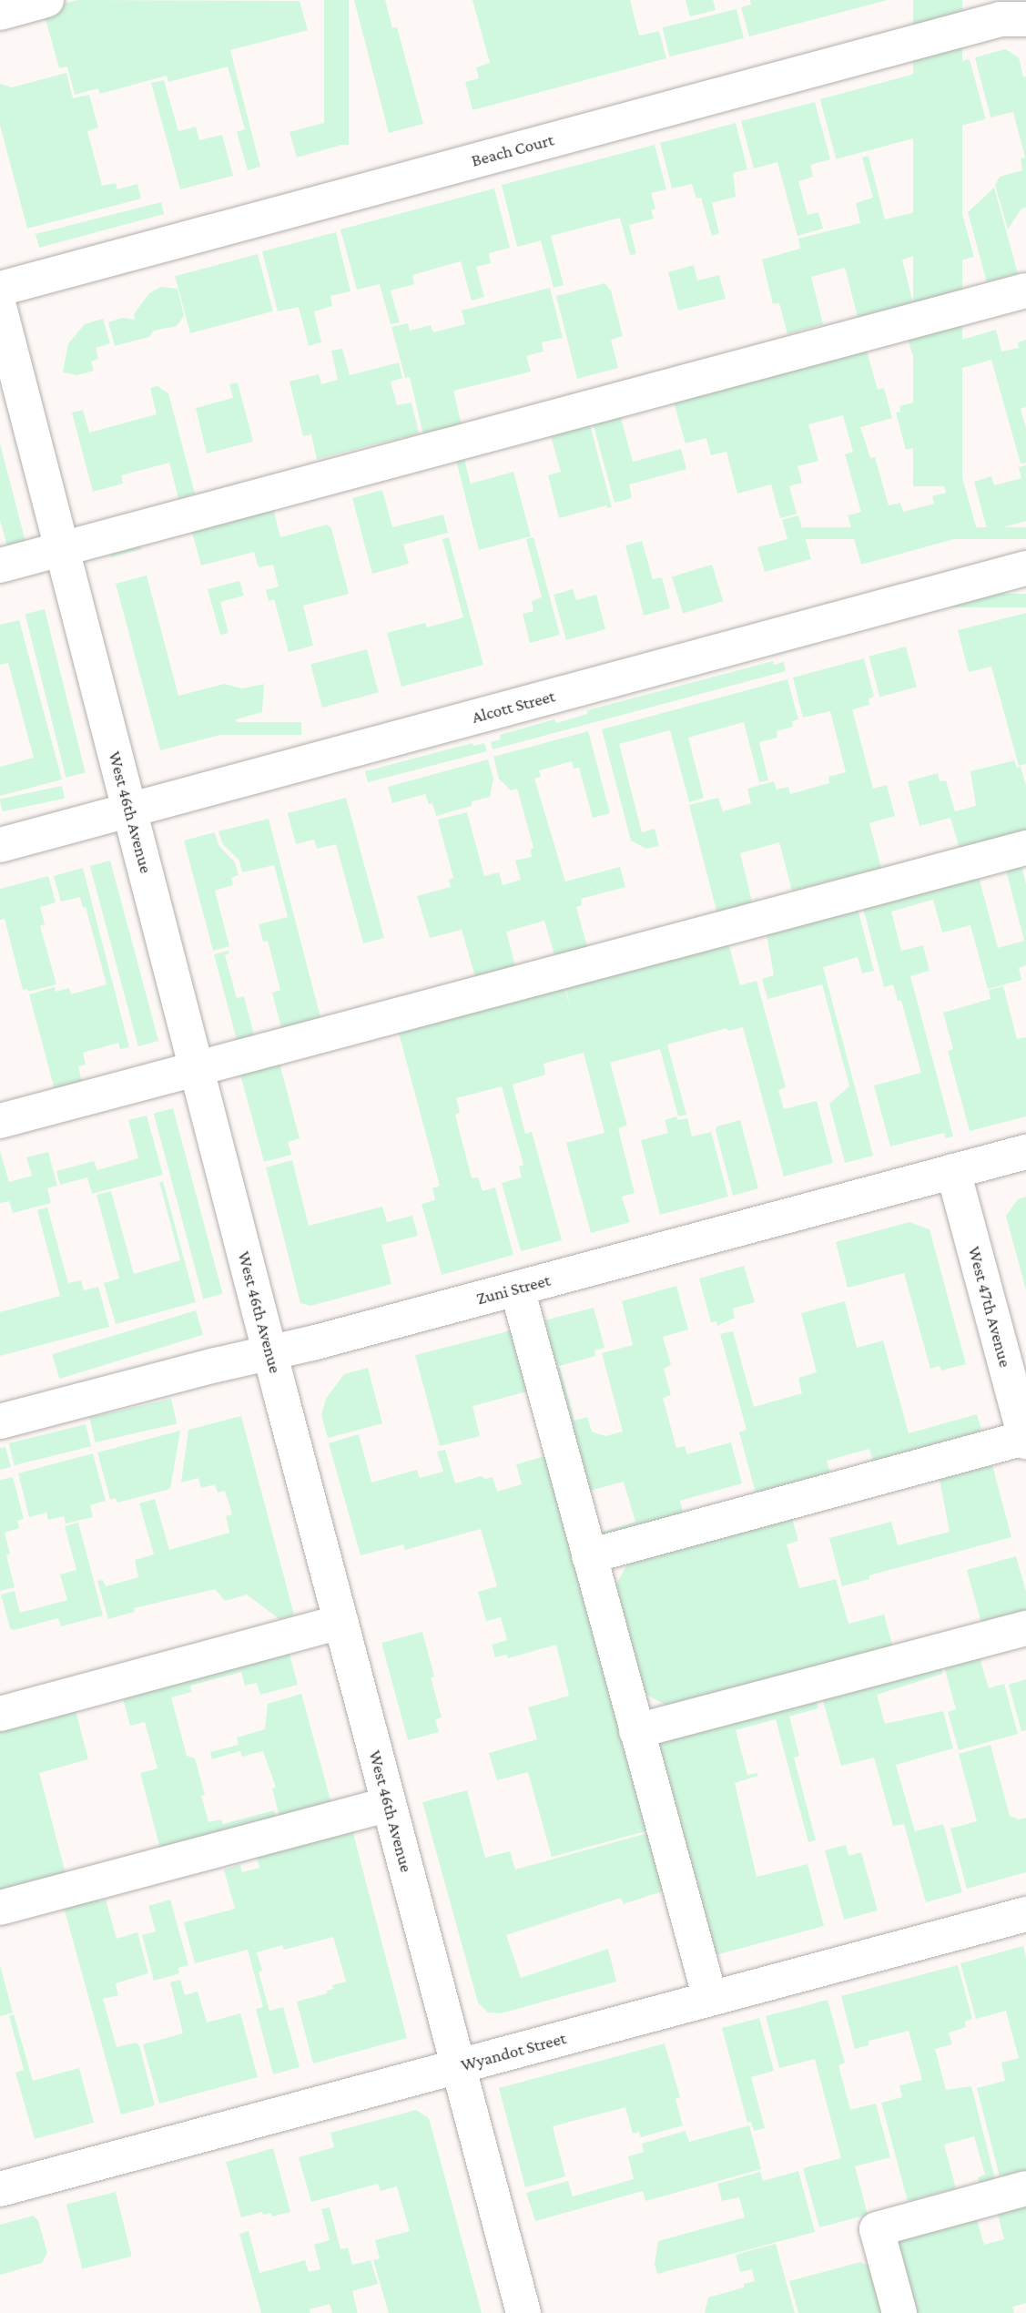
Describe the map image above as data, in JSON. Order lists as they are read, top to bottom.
{
  "streets": {
    "street": [
      "Beach Court",
      "Alcott Street",
      "West 46th Avenue",
      "Zuni Street",
      "West 47th Avenue",
      "Wyandot Street"
    ]
  },
  "crossings": [
    ["Alcott Street", "West 46th Avenue"],
    ["West 46th Avenue", "Zuni Street"],
    ["West 46th Avenue", "Wyandot Street"],
    ["Zuni Street", "West 47th Avenue"]
  ]
}
